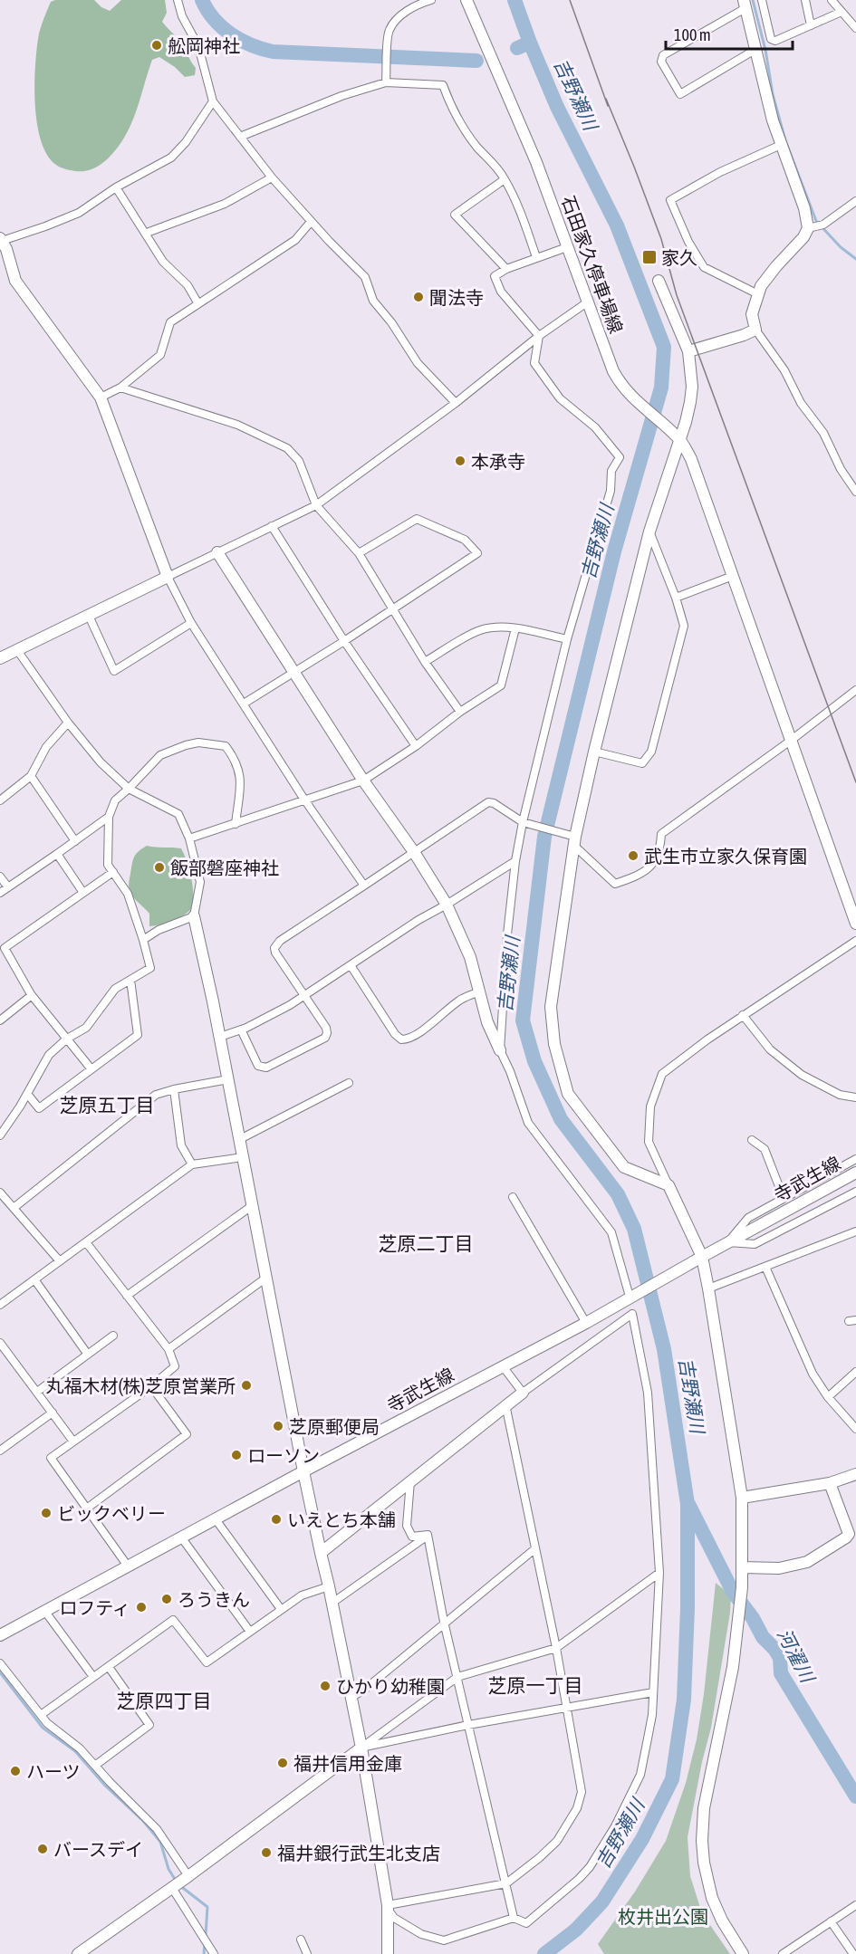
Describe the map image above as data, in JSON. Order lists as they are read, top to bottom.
{
  "streets": {
    "street": ["石田家久停車場線", "寺武生線"]
  },
  "districts": [
    "芝原五丁目",
    "芝原二丁目",
    "芝原一丁目",
    "芝原四丁目"
  ],
  "water": ["吉野瀬川", "河濯川"],
  "parks": ["枚井出公園"],
  "places": {
    "other": [
      "舩岡神社",
      "聞法寺",
      "本承寺",
      "武生市立家久保育園",
      "飯部磐座神社",
      "丸福木材(株)芝原営業所",
      "芝原郵便局",
      "ローソン",
      "ビックベリー",
      "いえとち本舗",
      "ろうきん",
      "ロフティ",
      "ひかり幼稚園",
      "福井信用金庫",
      "ハーツ",
      "バースデイ",
      "福井銀行武生北支店"
    ],
    "transit": ["家久"]
  },
  "scale_bar": "100 m"
}
